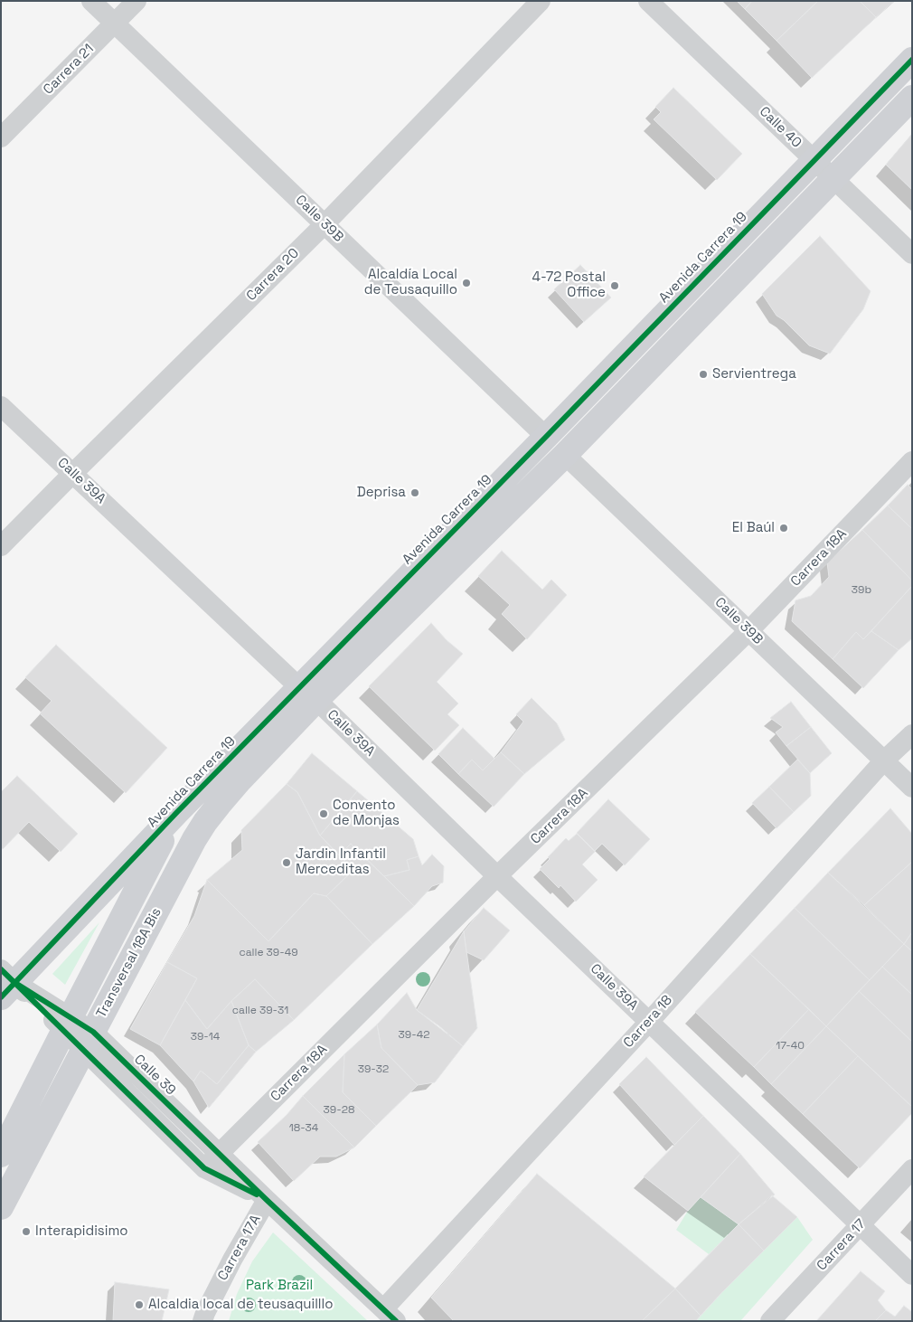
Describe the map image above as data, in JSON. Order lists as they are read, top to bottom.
{
  "streets": {
    "main road": ["Avenida Carrera 19", "Transversal 18A Bis"],
    "street": [
      "Carrera 21",
      "Calle 40",
      "Calle 39B",
      "Carrera 20",
      "Calle 39A",
      "Carrera 18A",
      "Carrera 18",
      "Calle 39",
      "Carrera 17",
      "Carrera 17A"
    ]
  },
  "crossings": [
    ["Carrera 21", "Calle 39B"],
    ["Calle 40", "Avenida Carrera 19"],
    ["Calle 39B", "Avenida Carrera 19"],
    ["Calle 39B", "Carrera 20"],
    ["Calle 39B", "Carrera 18A"],
    ["Calle 39B", "Carrera 18"],
    ["Avenida Carrera 19", "Calle 39A"],
    ["Avenida Carrera 19", "Transversal 18A Bis"],
    ["Avenida Carrera 19", "Calle 39"],
    ["Carrera 20", "Calle 39A"],
    ["Calle 39A", "Carrera 18A"],
    ["Calle 39A", "Carrera 18"],
    ["Calle 39A", "Carrera 17"],
    ["Carrera 18A", "Calle 39"],
    ["Transversal 18A Bis", "Calle 39"],
    ["Carrera 18", "Calle 39"],
    ["Calle 39", "Carrera 17A"]
  ],
  "parks": ["Park Brazil"],
  "places": [
    "Alcaldía Local de Teusaquillo",
    "4-72 Postal Office",
    "Servientrega",
    "Deprisa",
    "El Baúl",
    "Convento de Monjas",
    "Jardin Infantil Merceditas",
    "Interapidisimo",
    "Alcaldia local de teusaquilllo"
  ],
  "house_numbers": [
    "39b",
    "calle 39-49",
    "calle 39-31",
    "39-42",
    "39-14",
    "17-40",
    "39-32",
    "39-28",
    "18-34"
  ]
}
